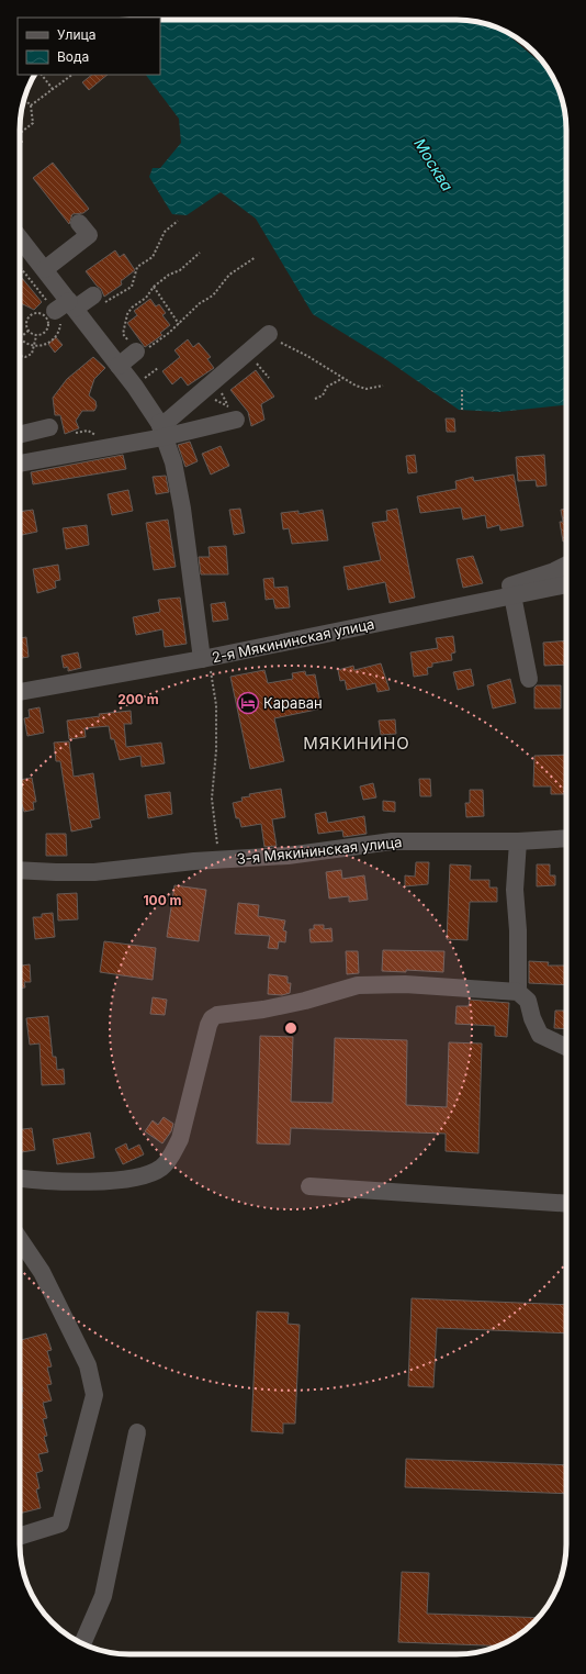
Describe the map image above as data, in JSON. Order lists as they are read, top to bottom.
{
  "streets": {
    "street": ["2-я Мякининская улица", "3-я Мякининская улица"]
  },
  "districts": ["МЯКИНИНО"],
  "water": ["Москва"],
  "places": {
    "hotel": ["Караван"]
  },
  "legend": ["Улица", "Вода"],
  "rings": ["200 m", "100 m"]
}
